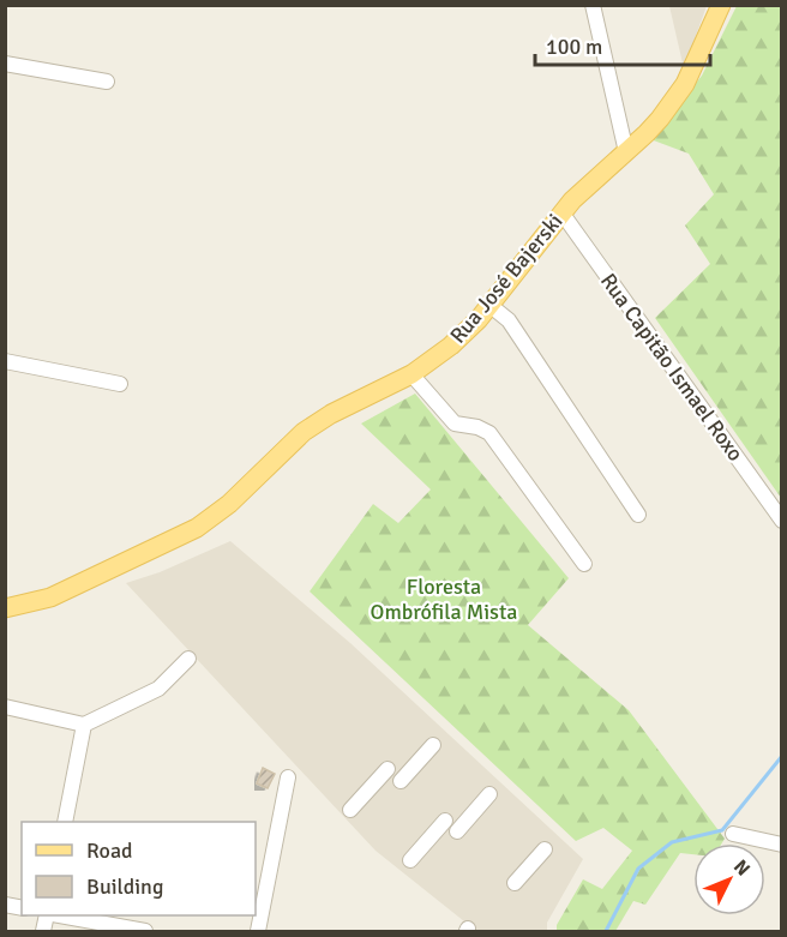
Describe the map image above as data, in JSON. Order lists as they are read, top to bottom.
{
  "streets": {
    "main road": ["Rua José Bajerski"],
    "street": ["Rua Capitão Ismael Roxo"]
  },
  "crossings": [
    ["Rua José Bajerski", "Rua Capitão Ismael Roxo"]
  ],
  "parks": ["Floresta Ombrófila Mista"],
  "legend": ["Road", "Building"],
  "scale_bar": "100 m",
  "north": "top right"
}
